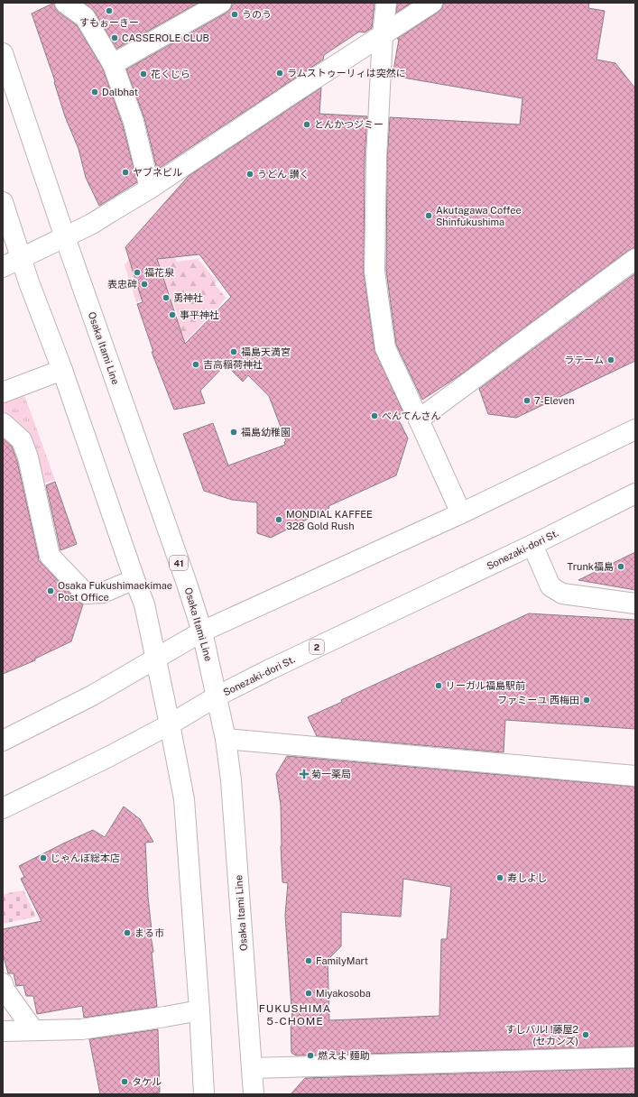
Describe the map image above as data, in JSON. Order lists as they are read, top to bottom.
{
  "streets": {
    "main road": [
      "Osaka Itami Line",
      "Sonezaki-dori St.",
      "41",
      "2"
    ]
  },
  "crossings": [
    ["Osaka Itami Line", "Sonezaki-dori St."]
  ],
  "districts": ["FUKUSHIMA 5-CHOME"],
  "places": {
    "other": [
      "すもぉーきー",
      "うのう",
      "CASSEROLE CLUB",
      "ラムストゥーリィは突然に",
      "花くじら",
      "Dalbhat",
      "とんかつジミー",
      "ヤブネビル",
      "うどん 讃く",
      "Akutagawa Coffee Shinfukushima",
      "福花泉",
      "表忠碑",
      "勇神社",
      "事平神社",
      "福島天満宮",
      "ラテーム",
      "吉高稲荷神社",
      "7-Eleven",
      "べんてんさん",
      "福島幼稚園",
      "MONDIAL KAFFEE 328 Gold Rush",
      "Trunk福島",
      "Osaka Fukushimaekimae Post Office",
      "リーガル福島駅前",
      "ファミーユ 西梅田",
      "じゃんぼ総本店",
      "寿しよし",
      "まる市",
      "FamilyMart",
      "Miyakosoba",
      "すしバル! !藤屋2 (セカンズ)",
      "燃えよ 麵助",
      "タケル"
    ],
    "health": ["菊一薬局"]
  }
}
